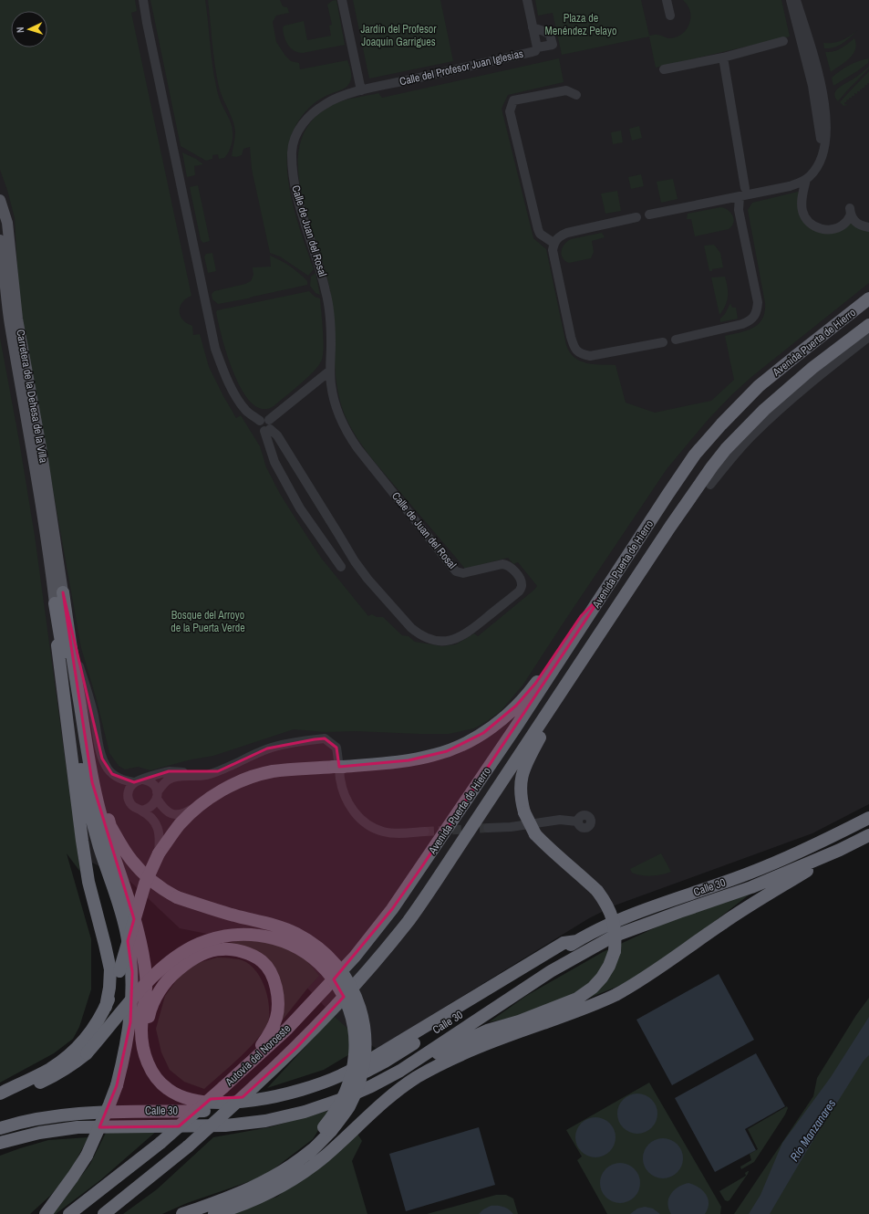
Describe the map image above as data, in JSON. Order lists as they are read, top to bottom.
{
  "streets": {
    "highway": ["Avenida Puerta de Hierro", "Calle 30", "Autovía del Noroeste"],
    "main road": ["Carretera de la Dehesa de la Villa"],
    "street": ["Calle del Profesor Juan Iglesias", "Calle de Juan del Rosal"]
  },
  "crossings": [
    ["Calle del Profesor Juan Iglesias", "Calle de Juan del Rosal"],
    ["Avenida Puerta de Hierro", "Autovía del Noroeste"]
  ],
  "water": ["Río Manzanares"],
  "parks": ["Plaza de Menéndez Pelayo", "Jardín del Profesor Joaquín Garrigues", "Bosque del Arroyo de la Puerta Verde"],
  "north": "left"
}
